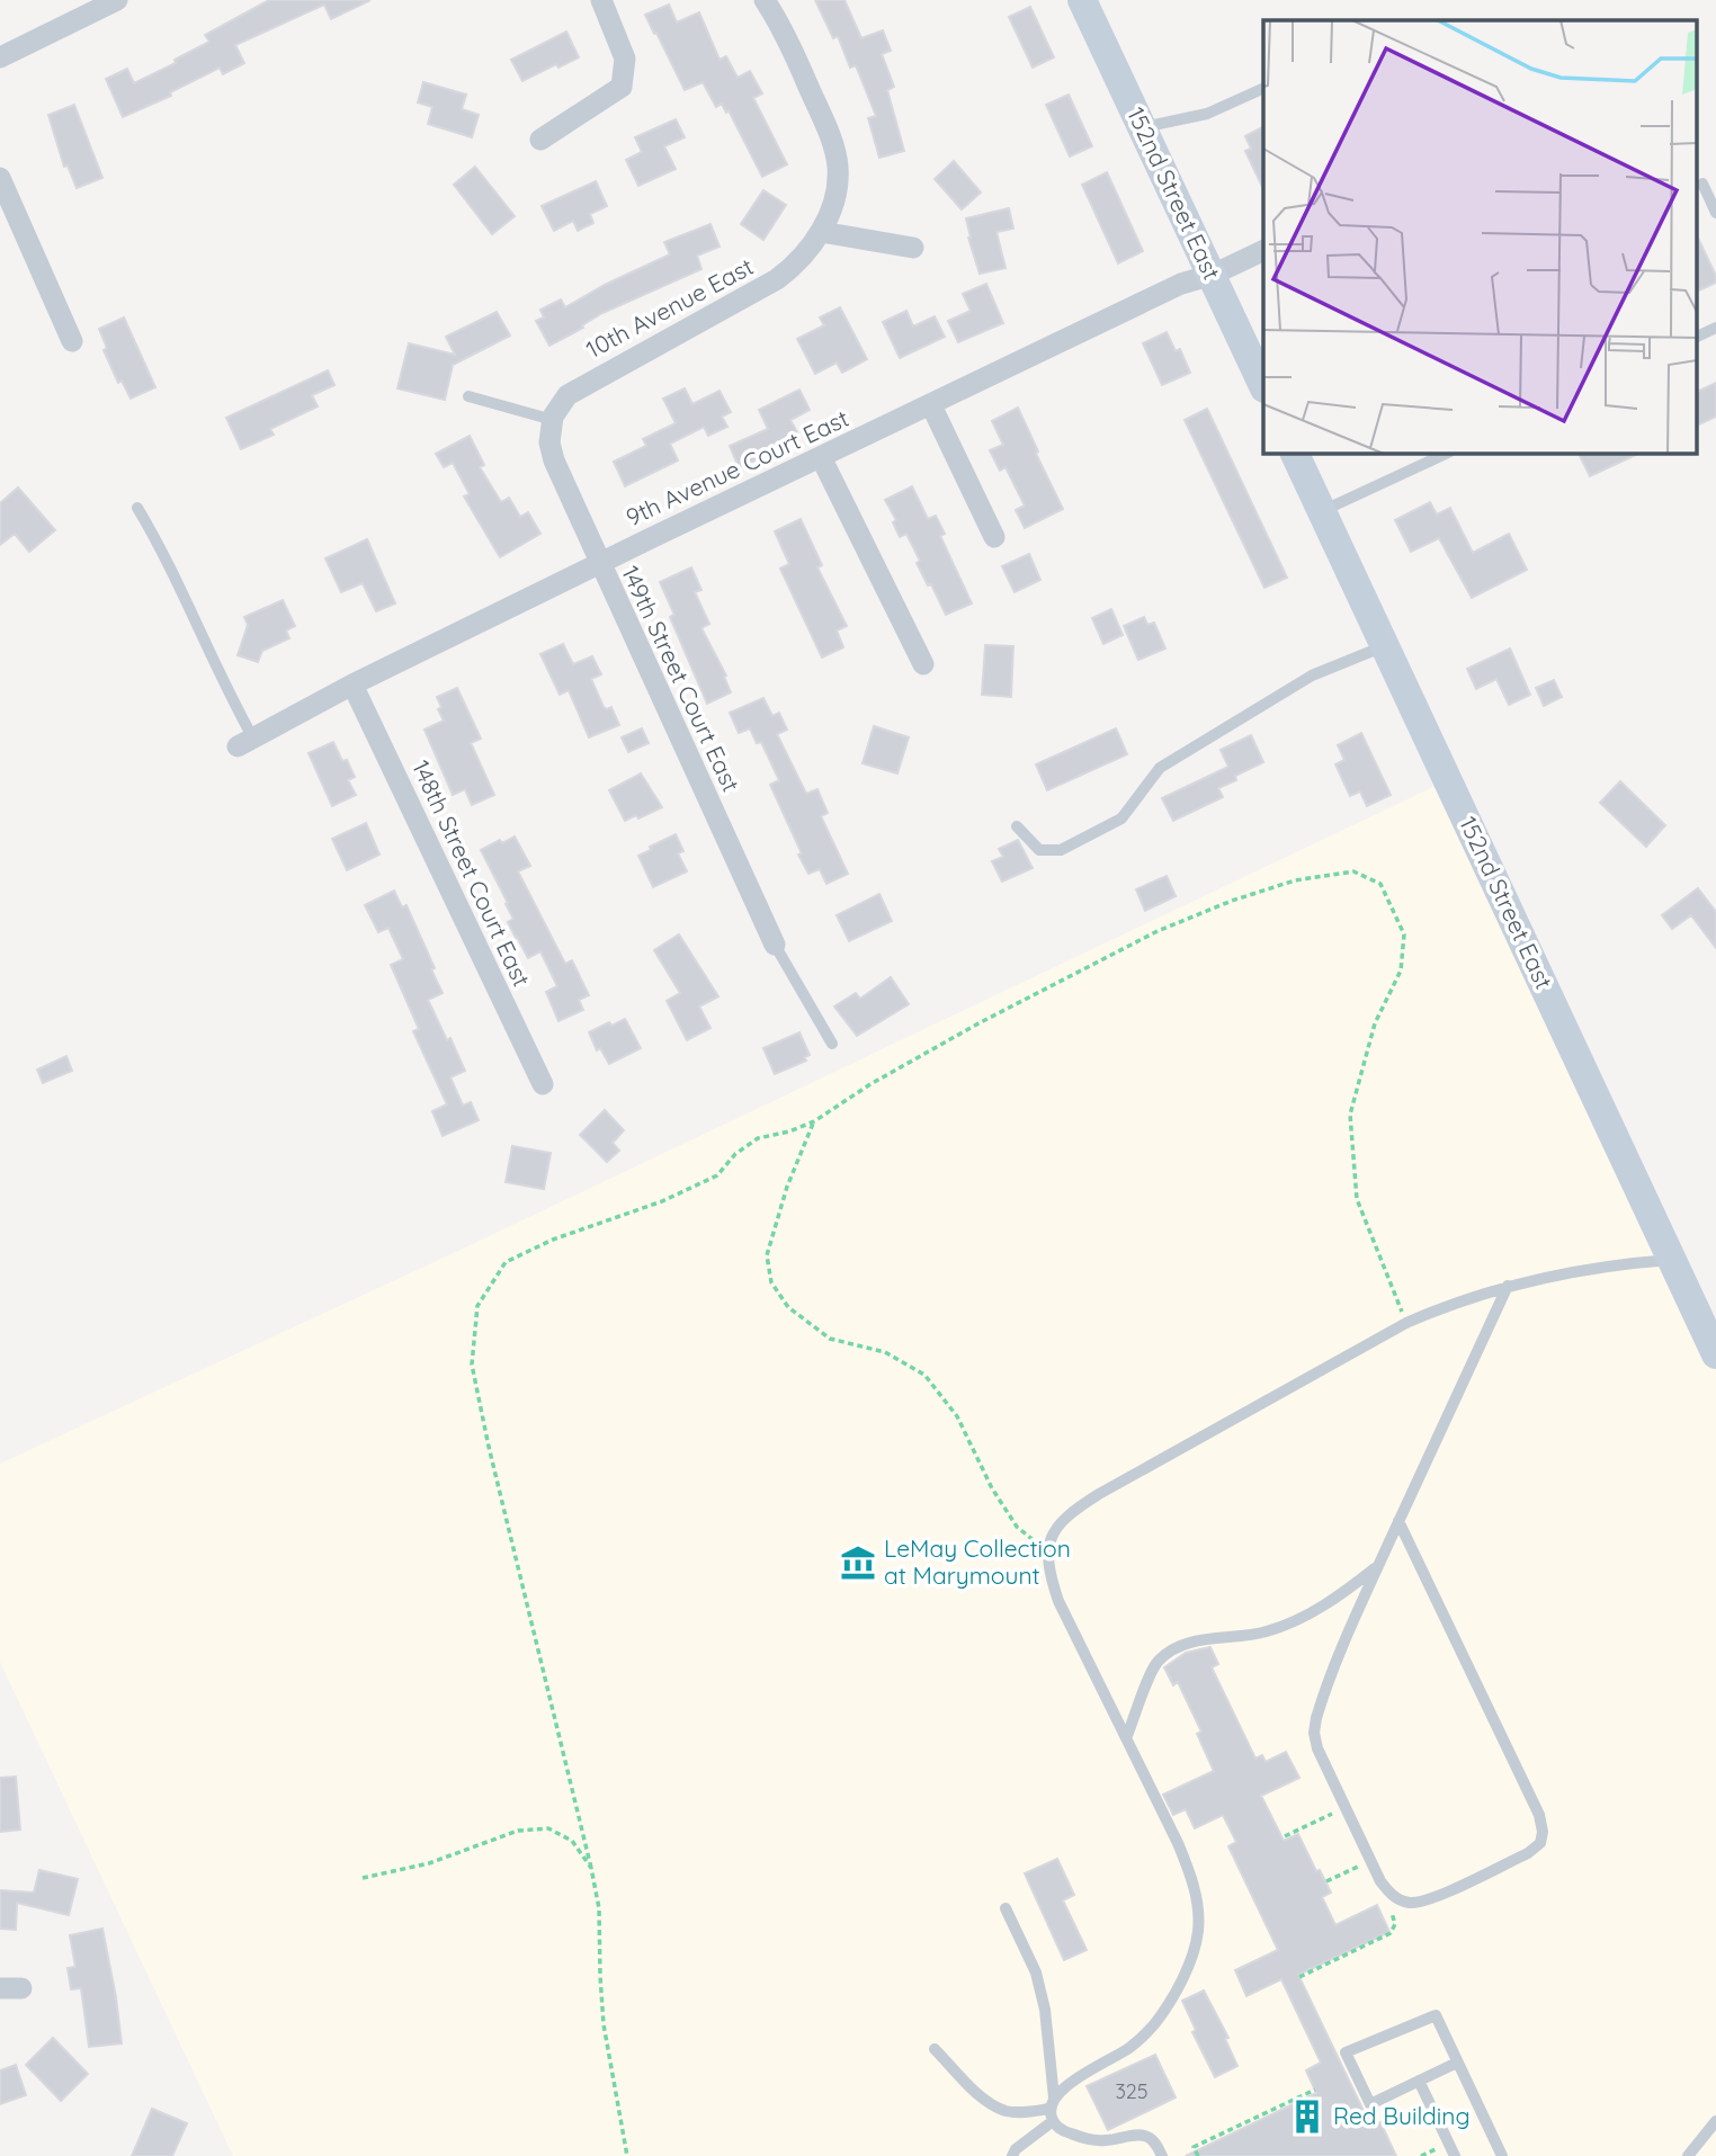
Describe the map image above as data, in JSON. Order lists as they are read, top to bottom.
{
  "streets": {
    "main road": ["152nd Street East"],
    "street": [
      "10th Avenue East",
      "9th Avenue Court East",
      "149th Street Court East",
      "148th Street Court East"
    ]
  },
  "crossings": [
    ["152nd Street East", "9th Avenue Court East"],
    ["10th Avenue East", "149th Street Court East"],
    ["9th Avenue Court East", "149th Street Court East"],
    ["9th Avenue Court East", "148th Street Court East"]
  ],
  "places": {
    "museum": ["LeMay Collection at Marymount"],
    "building": ["Red Building"]
  },
  "house_numbers": ["325"]
}
